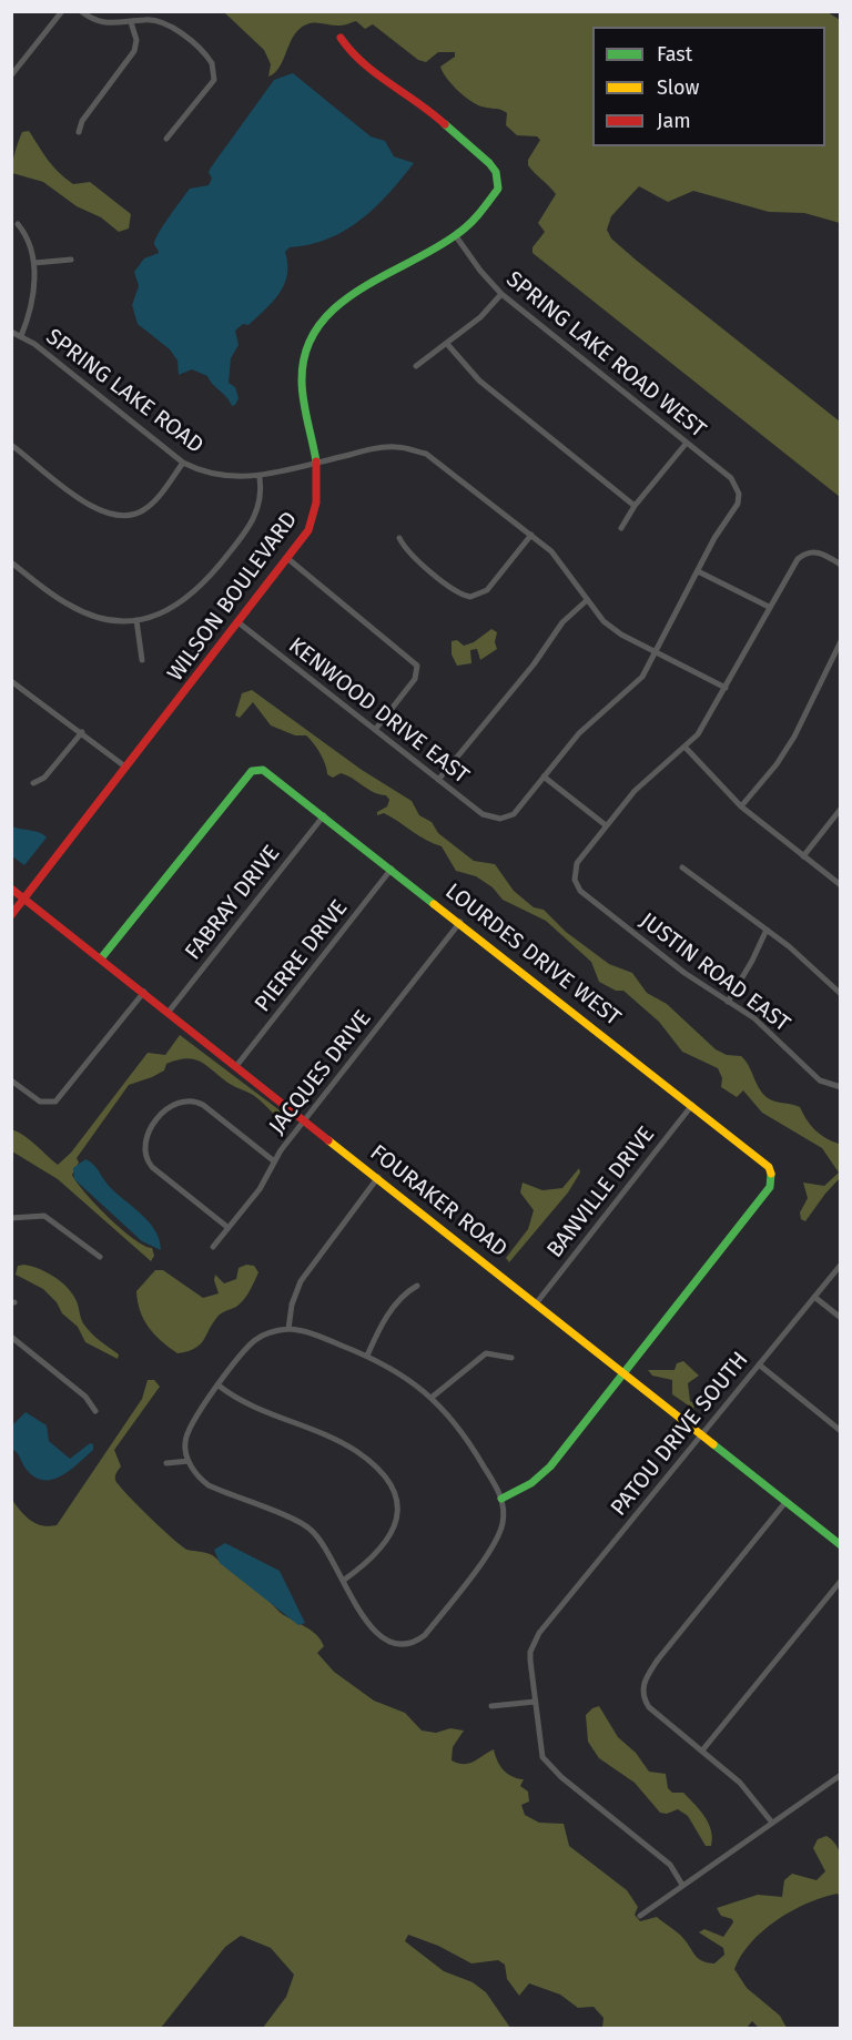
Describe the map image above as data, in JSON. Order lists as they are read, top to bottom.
{
  "streets": {
    "street": [
      "SPRING LAKE ROAD WEST",
      "SPRING LAKE ROAD",
      "WILSON BOULEVARD",
      "KENWOOD DRIVE EAST",
      "FABRAY DRIVE",
      "LOURDES DRIVE WEST",
      "PIERRE DRIVE",
      "JUSTIN ROAD EAST",
      "JACQUES DRIVE",
      "BANVILLE DRIVE",
      "FOURAKER ROAD",
      "PATOU DRIVE SOUTH"
    ]
  },
  "crossings": [
    ["SPRING LAKE ROAD WEST", "WILSON BOULEVARD"],
    ["SPRING LAKE ROAD", "WILSON BOULEVARD"],
    ["WILSON BOULEVARD", "KENWOOD DRIVE EAST"],
    ["WILSON BOULEVARD", "FOURAKER ROAD"],
    ["FABRAY DRIVE", "LOURDES DRIVE WEST"],
    ["FABRAY DRIVE", "FOURAKER ROAD"],
    ["LOURDES DRIVE WEST", "PIERRE DRIVE"],
    ["LOURDES DRIVE WEST", "JACQUES DRIVE"],
    ["LOURDES DRIVE WEST", "BANVILLE DRIVE"],
    ["LOURDES DRIVE WEST", "FOURAKER ROAD"],
    ["PIERRE DRIVE", "FOURAKER ROAD"],
    ["JACQUES DRIVE", "FOURAKER ROAD"],
    ["BANVILLE DRIVE", "FOURAKER ROAD"],
    ["FOURAKER ROAD", "PATOU DRIVE SOUTH"]
  ],
  "legend": ["Fast", "Slow", "Jam"]
}
